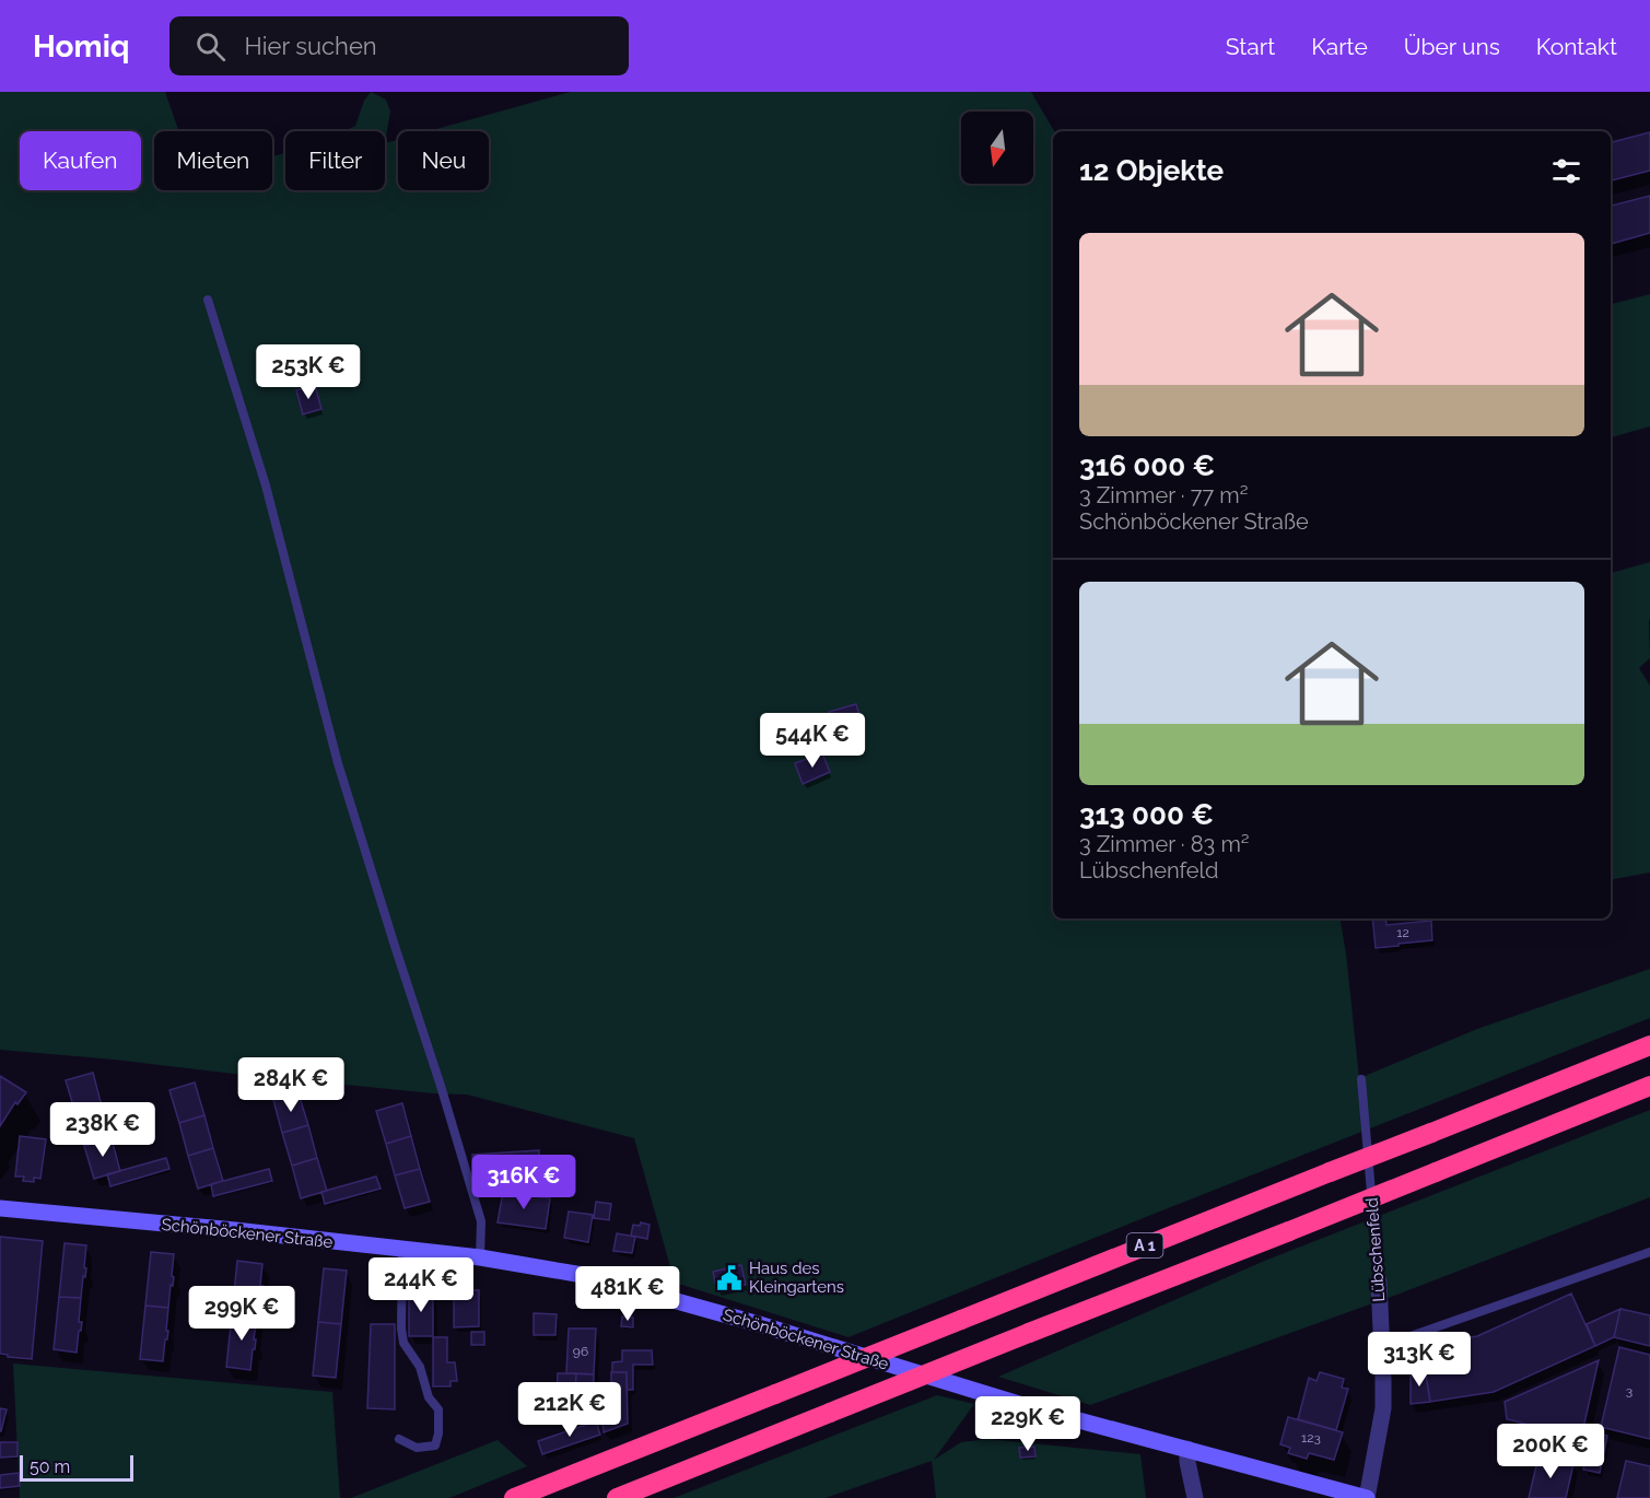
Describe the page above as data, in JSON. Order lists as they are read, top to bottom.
{
  "streets": {
    "highway": ["A 1"],
    "main road": ["Schönböckener Straße"],
    "street": ["Lübschenfeld"]
  },
  "crossings": [
    ["Schönböckener Straße", "Lübschenfeld"]
  ],
  "places": {
    "public building": ["Haus des Kleingartens"]
  },
  "house_numbers": [
    "12",
    "96",
    "3",
    "123"
  ],
  "scale_bar": "50 m",
  "north": "bottom",
  "page": {
    "header": "Homiq",
    "search": "Hier suchen",
    "nav": [
      "Start",
      "Karte",
      "Über uns",
      "Kontakt"
    ],
    "chip": [
      "Kaufen",
      "Mieten",
      "Filter",
      "Neu"
    ],
    "heading": "12 Objekte",
    "list": [
      {
        "name": "316 000 €",
        "note": "3 Zimmer · 77 m² · Schönböckener Straße"
      },
      {
        "name": "313 000 €",
        "note": "3 Zimmer · 83 m² · Lübschenfeld"
      }
    ],
    "price": [
      "253K €",
      "544K €",
      "284K €",
      "238K €",
      "316K €",
      "244K €",
      "481K €",
      "299K €",
      "313K €",
      "212K €",
      "229K €",
      "200K €"
    ],
    "scale": "50 m"
  }
}
